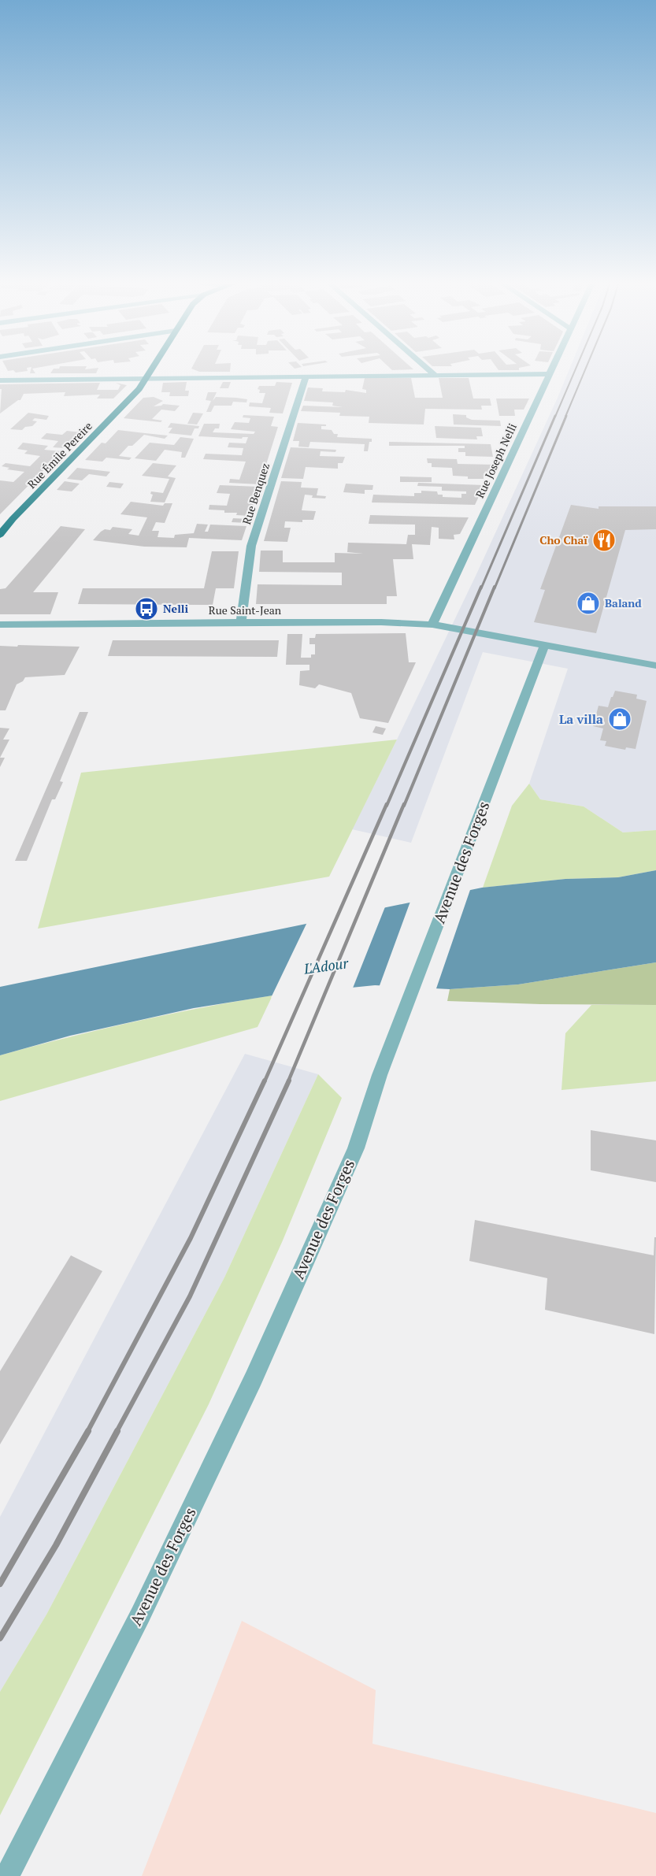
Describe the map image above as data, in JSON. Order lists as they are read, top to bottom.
{
  "streets": {
    "main road": ["Rue Émile Pereire"],
    "street": [
      "Rue Joseph Nelli",
      "Rue Benquez",
      "Rue Saint-Jean",
      "Avenue des Forges"
    ]
  },
  "crossings": [
    ["Rue Joseph Nelli", "Rue Saint-Jean"],
    ["Rue Benquez", "Rue Saint-Jean"],
    ["Rue Saint-Jean", "Avenue des Forges"]
  ],
  "water": ["L'Adour"],
  "places": {
    "restaurant": ["Cho Chaï"],
    "shop": ["Baland", "La villa"],
    "bus stop": ["Nelli"]
  }
}
